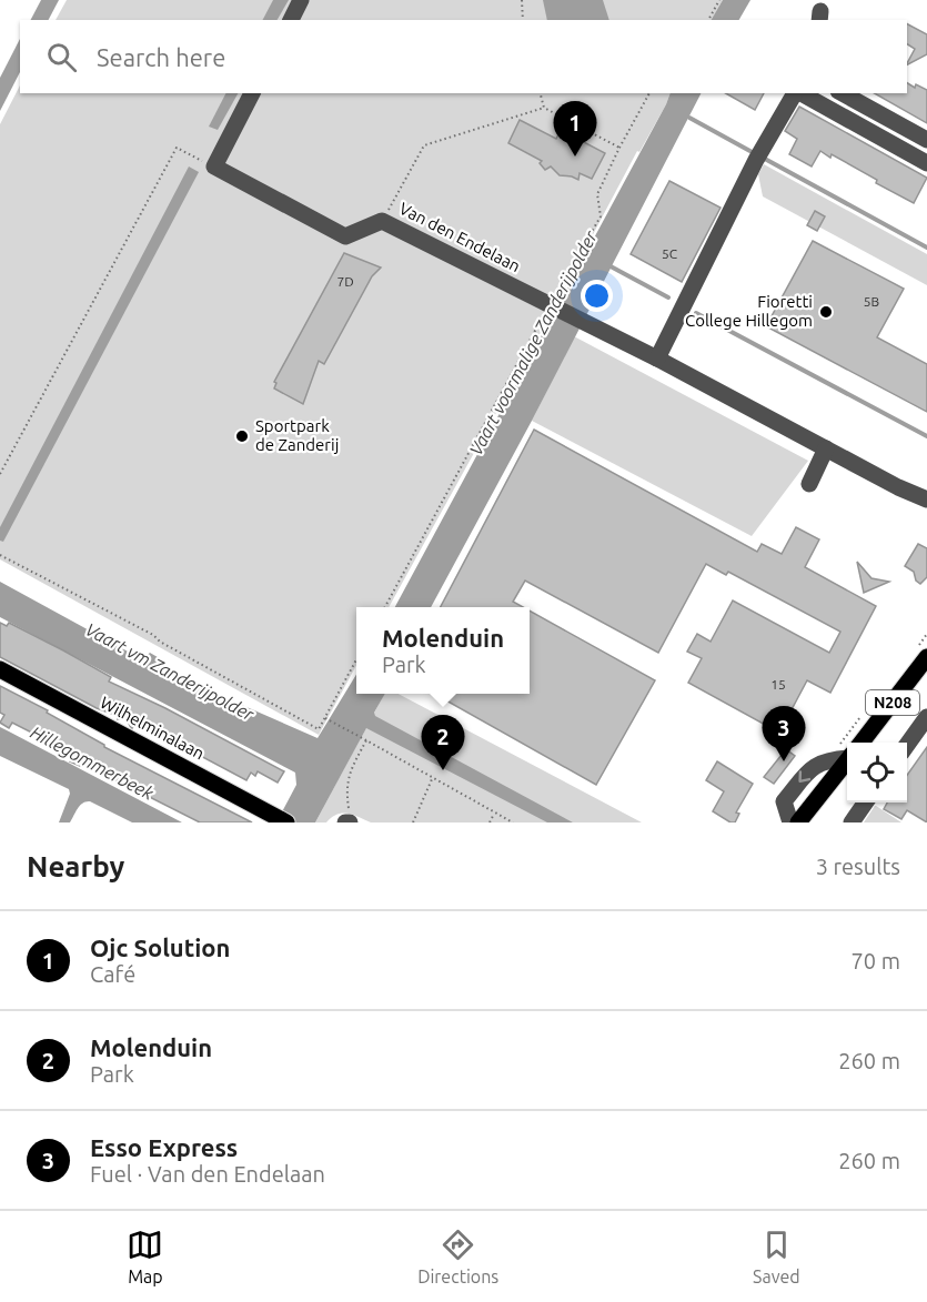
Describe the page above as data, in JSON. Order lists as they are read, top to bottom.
{
  "streets": {
    "main road": ["N208", "Wilhelminalaan"],
    "street": ["Van den Endelaan"]
  },
  "water": ["Vaart voormalige Zanderijpolder", "Vaart vm Zanderijpolder", "Hillegommerbeek"],
  "places": ["Fioretti College Hillegom", "Sportpark de Zanderij"],
  "house_numbers": [
    "5C",
    "7D",
    "5B",
    "15"
  ],
  "page": {
    "search": "Search here",
    "pins": ["1", "3", "2"],
    "popup": ["Molenduin", "Park"],
    "heading": ["Nearby", "3 results"],
    "list": [
      {
        "mark": "1",
        "name": "Ojc Solution",
        "note": "Café",
        "value": "70 m"
      },
      {
        "mark": "2",
        "name": "Molenduin",
        "note": "Park",
        "value": "260 m"
      },
      {
        "mark": "3",
        "name": "Esso Express",
        "note": "Fuel · Van den Endelaan",
        "value": "260 m"
      }
    ],
    "nav": ["Map", "Directions", "Saved"]
  }
}
